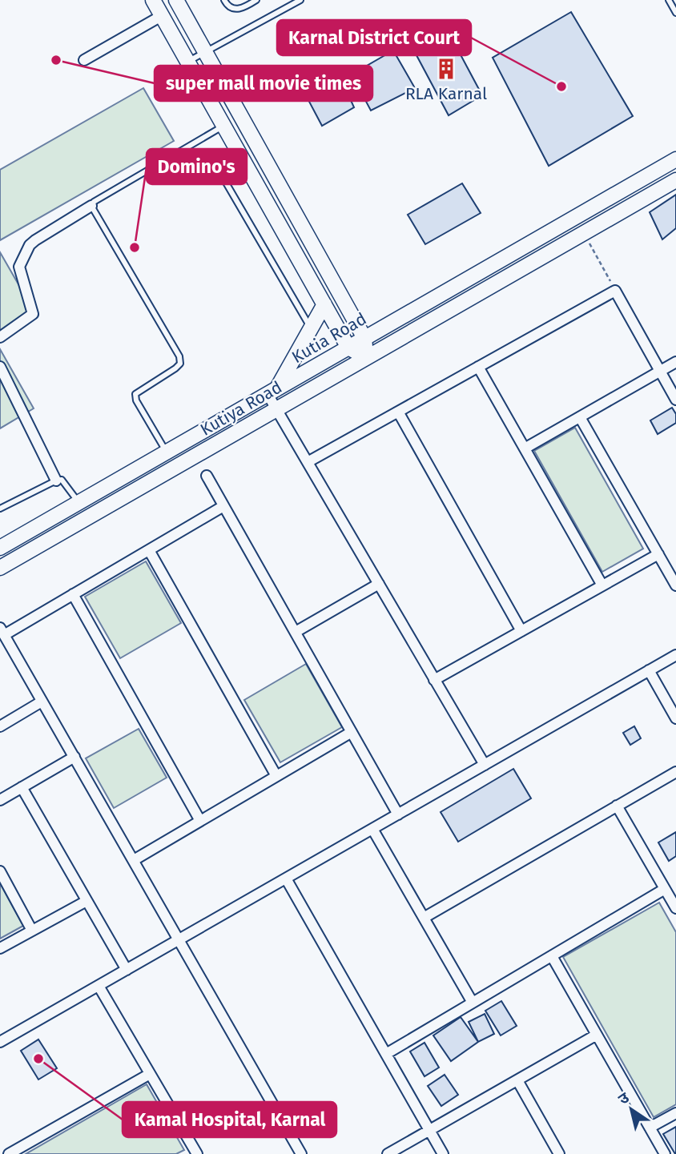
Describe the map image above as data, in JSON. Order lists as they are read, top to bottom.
{
  "streets": {
    "street": ["Kutia Road", "Kutiya Road"]
  },
  "places": {
    "other": [
      "super mall movie times",
      "Karnal District Court",
      "Domino's",
      "Kamal Hospital, Karnal"
    ],
    "building": ["RLA Karnal"]
  },
  "north": "top left"
}
